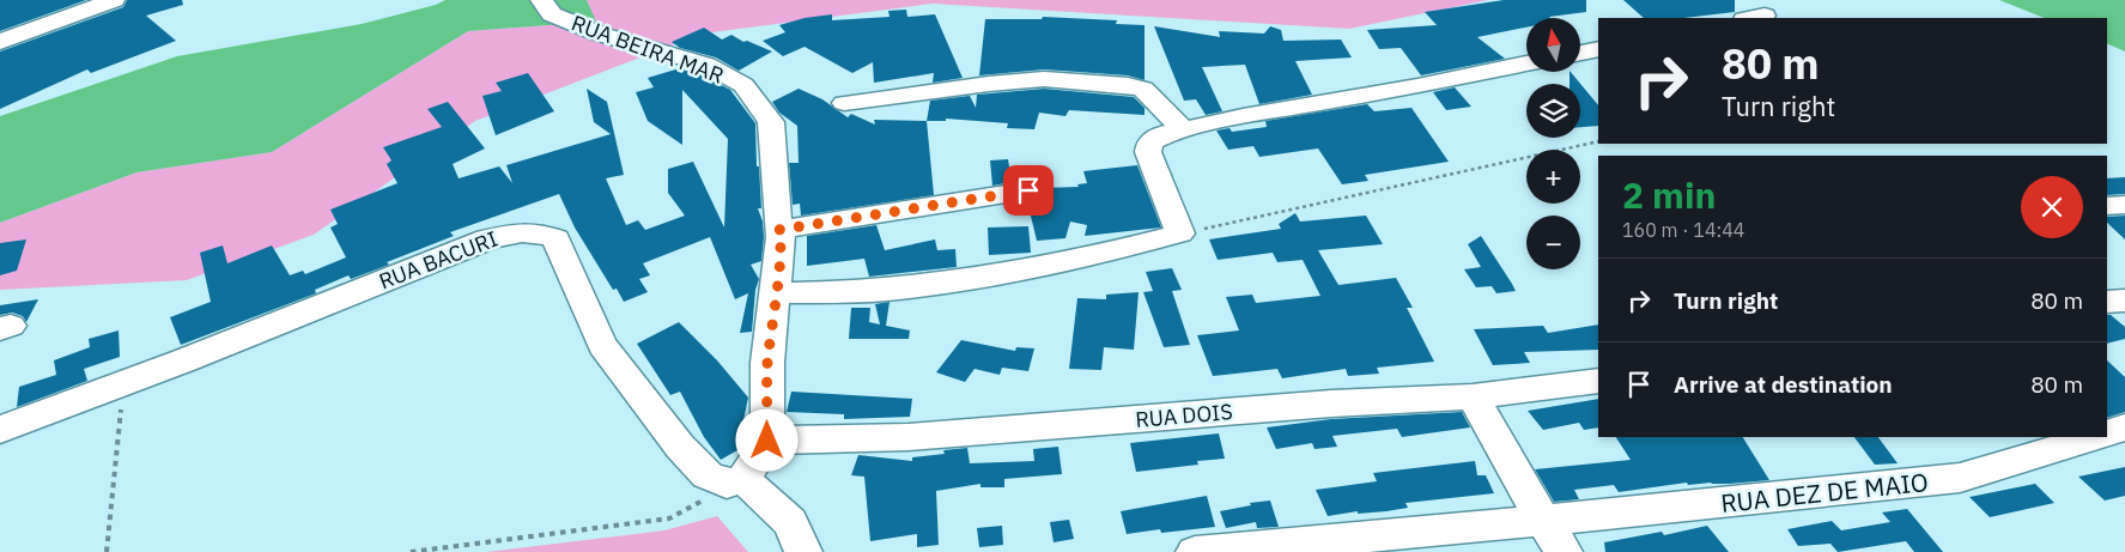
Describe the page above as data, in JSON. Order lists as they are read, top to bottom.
{
  "streets": {
    "street": [
      "RUA BEIRA MAR",
      "RUA BACURI",
      "RUA DOIS",
      "RUA DEZ DE MAIO"
    ]
  },
  "crossings": [
    ["RUA BEIRA MAR", "RUA DOIS"]
  ],
  "north": "top",
  "page": {
    "map_buttons": ["+", "−"],
    "turn": ["80 m", "Turn right"],
    "heading": ["2 min", "160 m · 14:44"],
    "list": [
      {
        "name": "Turn right",
        "value": "80 m"
      },
      {
        "name": "Arrive at destination",
        "value": "80 m"
      }
    ]
  }
}
